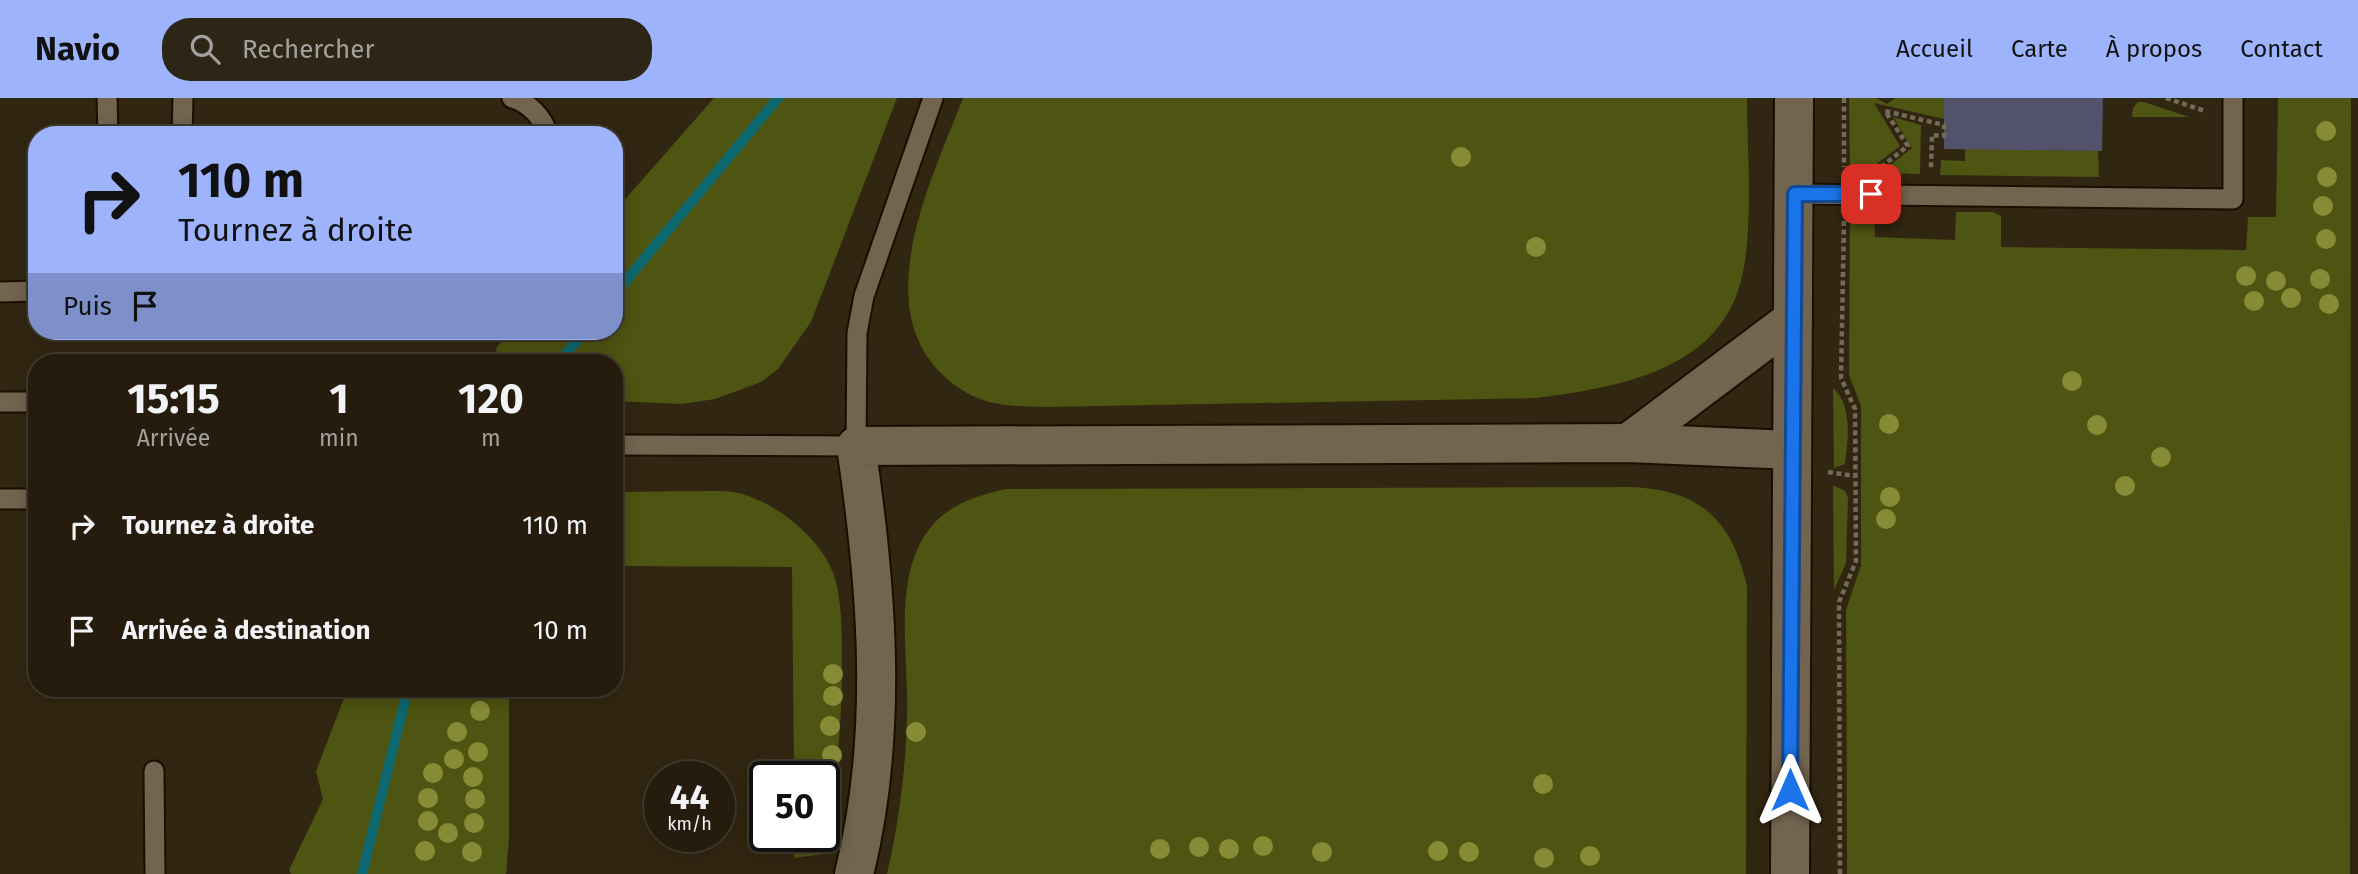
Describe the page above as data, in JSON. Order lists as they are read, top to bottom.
{
  "page": {
    "header": "Navio",
    "search": "Rechercher",
    "nav": [
      "Accueil",
      "Carte",
      "À propos",
      "Contact"
    ],
    "turn": ["110 m", "Tournez à droite"],
    "then": "Puis",
    "eta": [
      "15:15",
      "Arrivée",
      "1",
      "min",
      "120",
      "m"
    ],
    "list": [
      {
        "name": "Tournez à droite",
        "value": "110 m"
      },
      {
        "name": "Arrivée à destination",
        "value": "10 m"
      }
    ],
    "speed": "44 km/h",
    "limit": "50"
  }
}
